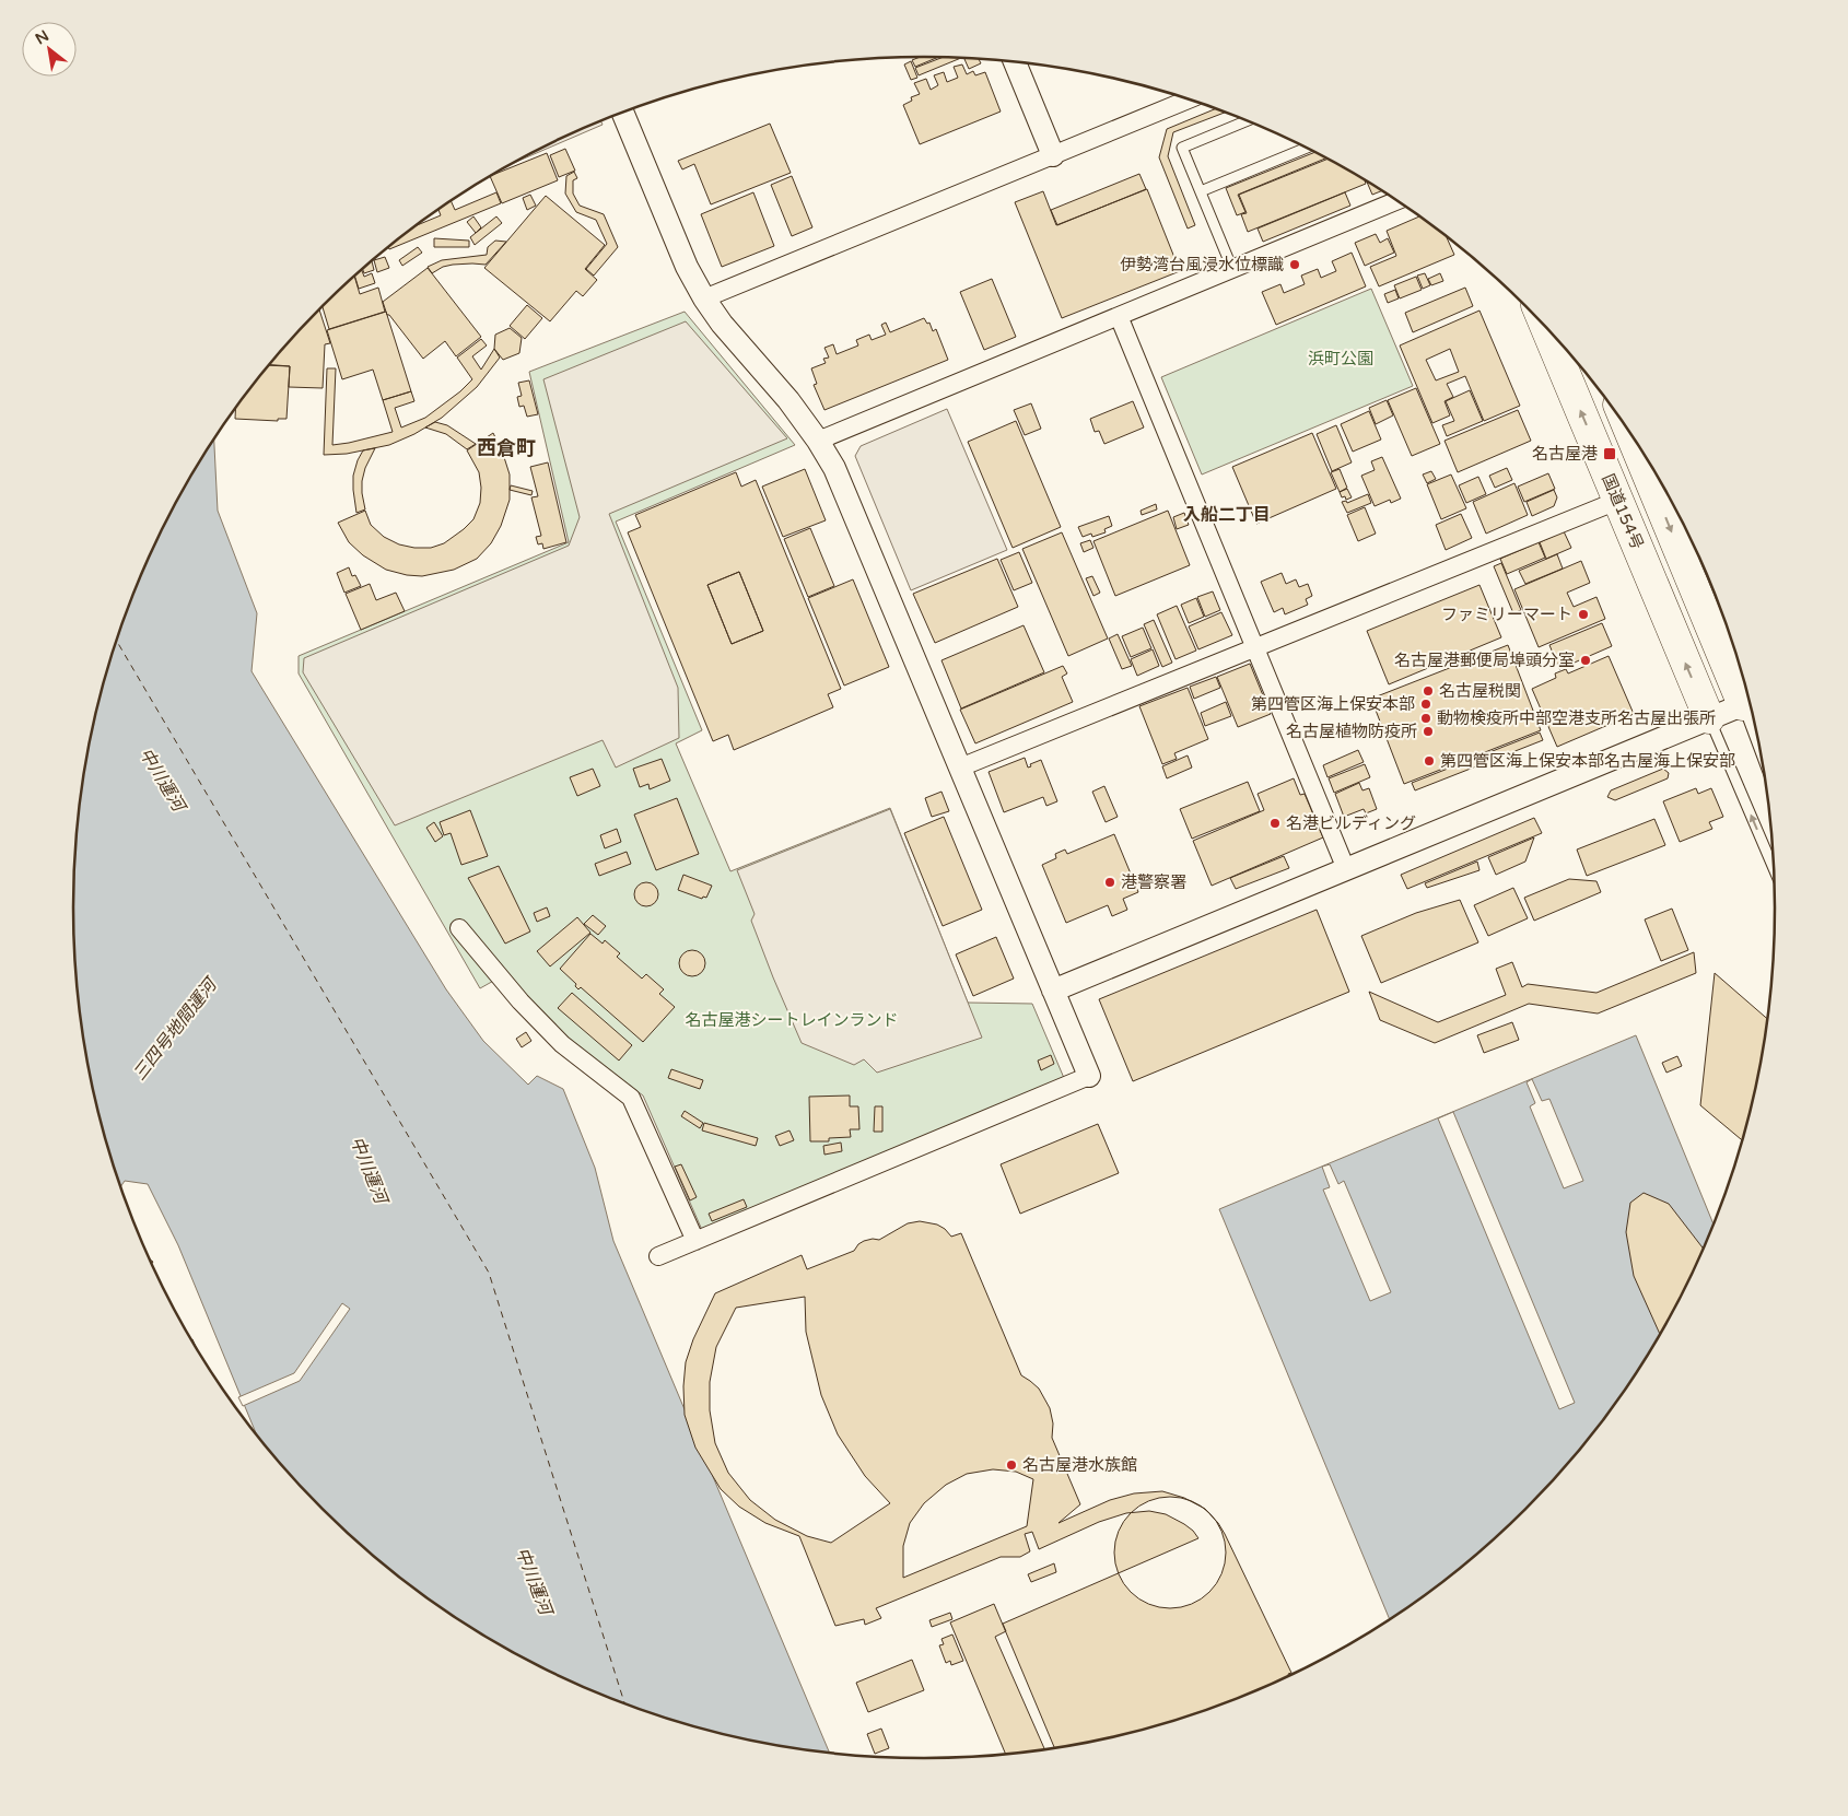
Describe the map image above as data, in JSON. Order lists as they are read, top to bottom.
{
  "streets": {
    "highway": ["国道154号"]
  },
  "districts": ["西倉町", "入船二丁目"],
  "water": ["中川運河", "三四号地間運河"],
  "parks": ["浜町公園", "名古屋港シートレインランド"],
  "places": {
    "other": [
      "伊勢湾台風浸水位標識",
      "ファミリーマート",
      "名古屋港郵便局埠頭分室",
      "名古屋税関",
      "第四管区海上保安本部",
      "動物検疫所中部空港支所名古屋出張所",
      "名古屋植物防疫所",
      "第四管区海上保安本部名古屋海上保安部",
      "名港ビルディング",
      "港警察署",
      "名古屋港水族館"
    ],
    "transit": ["名古屋港"]
  },
  "north": "top left"
}
